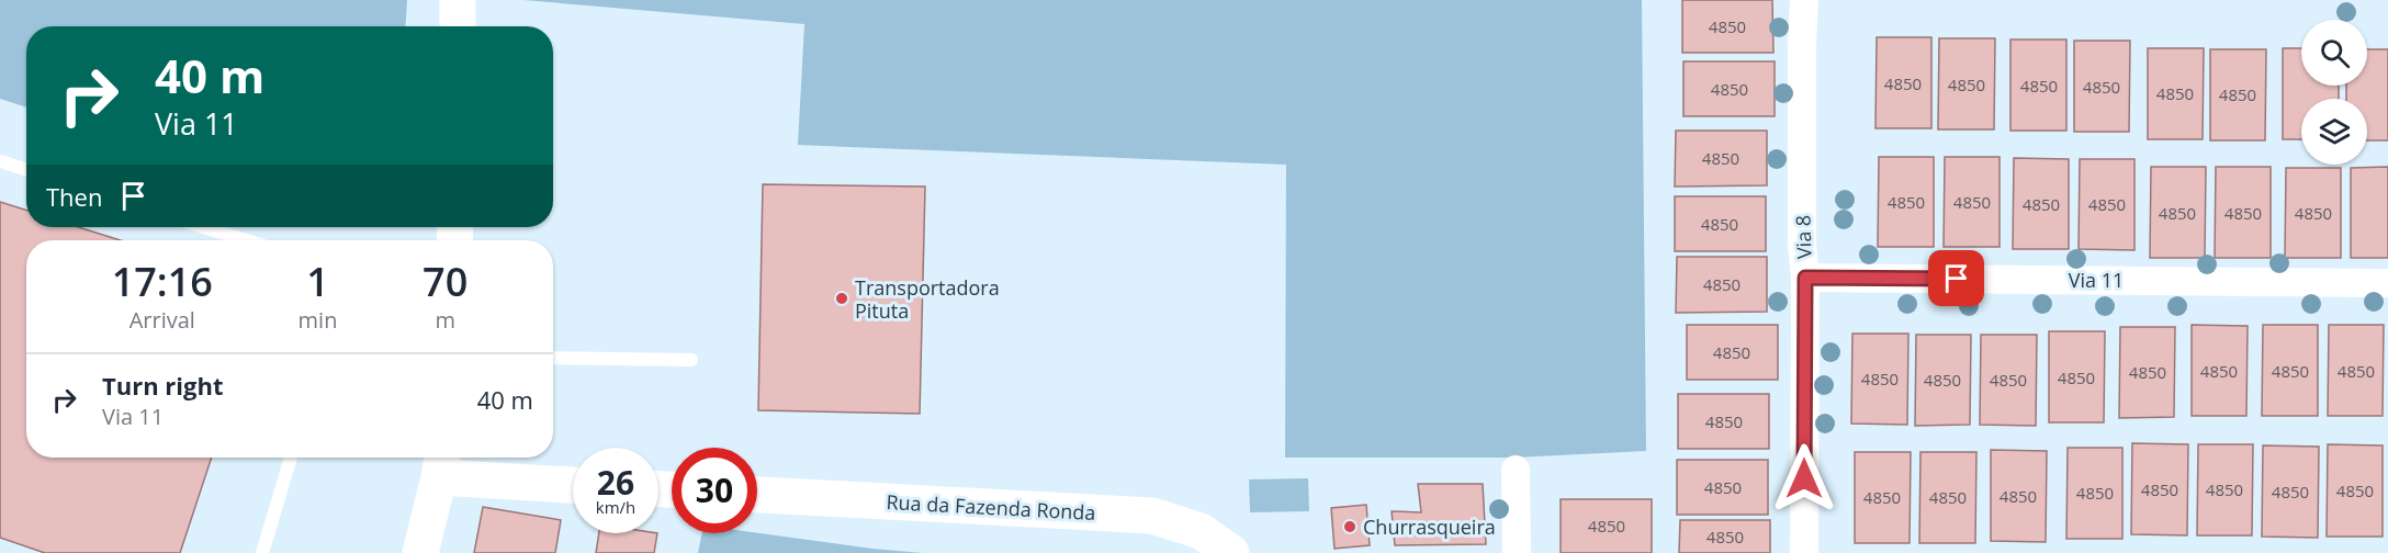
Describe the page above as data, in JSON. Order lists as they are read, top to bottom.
{
  "streets": {
    "main road": ["Rua da Fazenda Ronda"],
    "street": ["Via 8", "Via 11"]
  },
  "crossings": [
    ["Via 8", "Via 11"]
  ],
  "places": ["Transportadora Pituta", "Churrasqueira"],
  "house_numbers": [
    "4850",
    "4850",
    "4850",
    "4850",
    "4850",
    "4850",
    "4850",
    "4850",
    "4850",
    "4850",
    "4850",
    "4850",
    "4850",
    "4850",
    "4850",
    "4850",
    "4850",
    "4850",
    "4850",
    "4850",
    "4850",
    "4850",
    "4850",
    "4850",
    "4850",
    "4850",
    "4850",
    "4850",
    "4850",
    "4850",
    "4850",
    "4850",
    "4850",
    "4850",
    "4850",
    "4850",
    "4850",
    "4850",
    "4850"
  ],
  "page": {
    "turn": ["40 m", "Via 11"],
    "then": "Then",
    "eta": [
      "17:16",
      "Arrival",
      "1",
      "min",
      "70",
      "m"
    ],
    "list": [
      {
        "name": "Turn right",
        "note": "Via 11",
        "value": "40 m"
      }
    ],
    "speed": "26 km/h",
    "limit": "30"
  }
}
